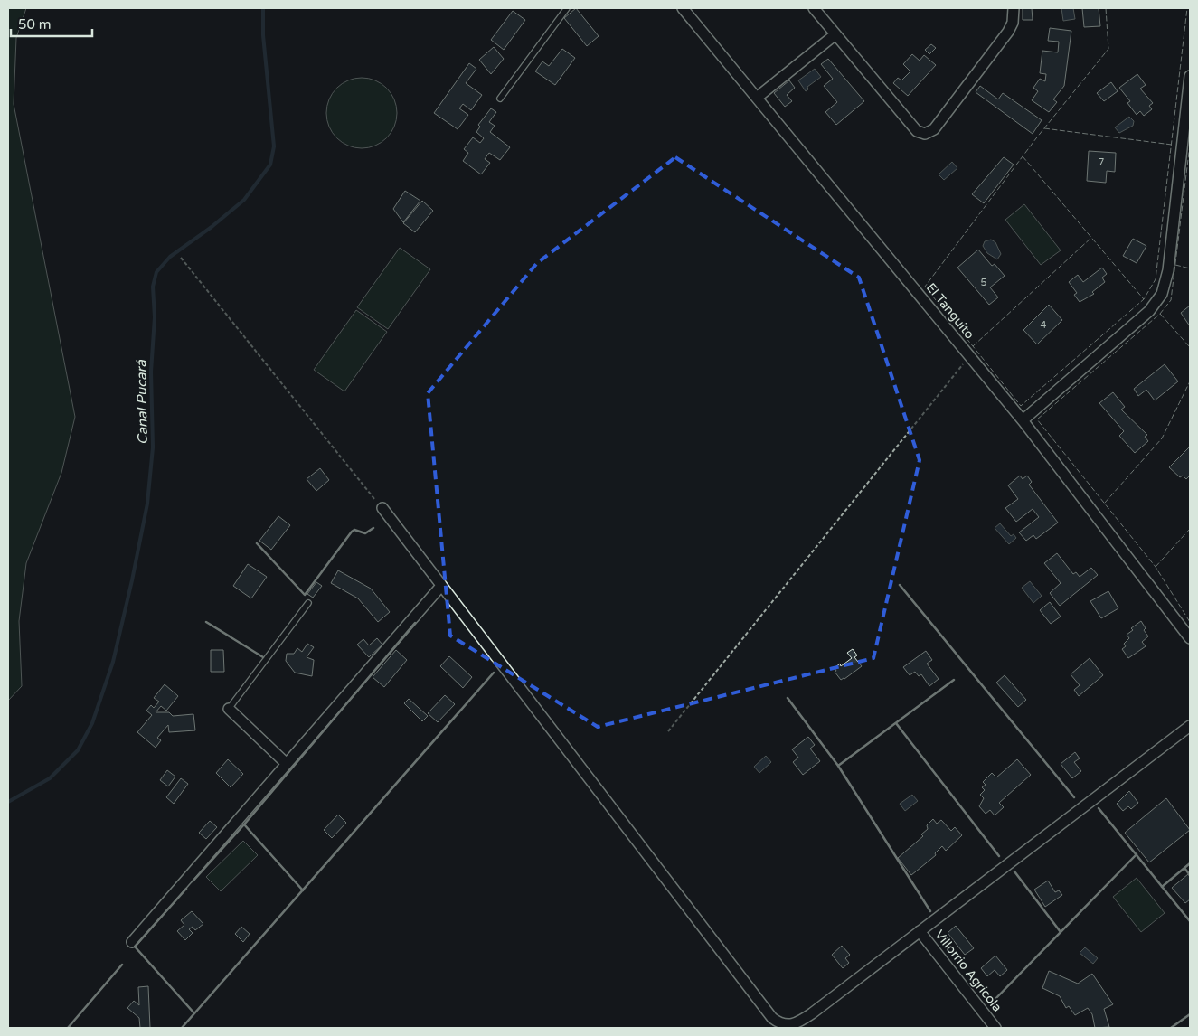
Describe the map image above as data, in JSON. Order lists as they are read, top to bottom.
{
  "streets": {
    "street": ["El Tanguito", "Villorrio Agrícola"]
  },
  "water": ["Canal Pucará"],
  "house_numbers": ["7", "5", "4"],
  "scale_bar": "50 m"
}
